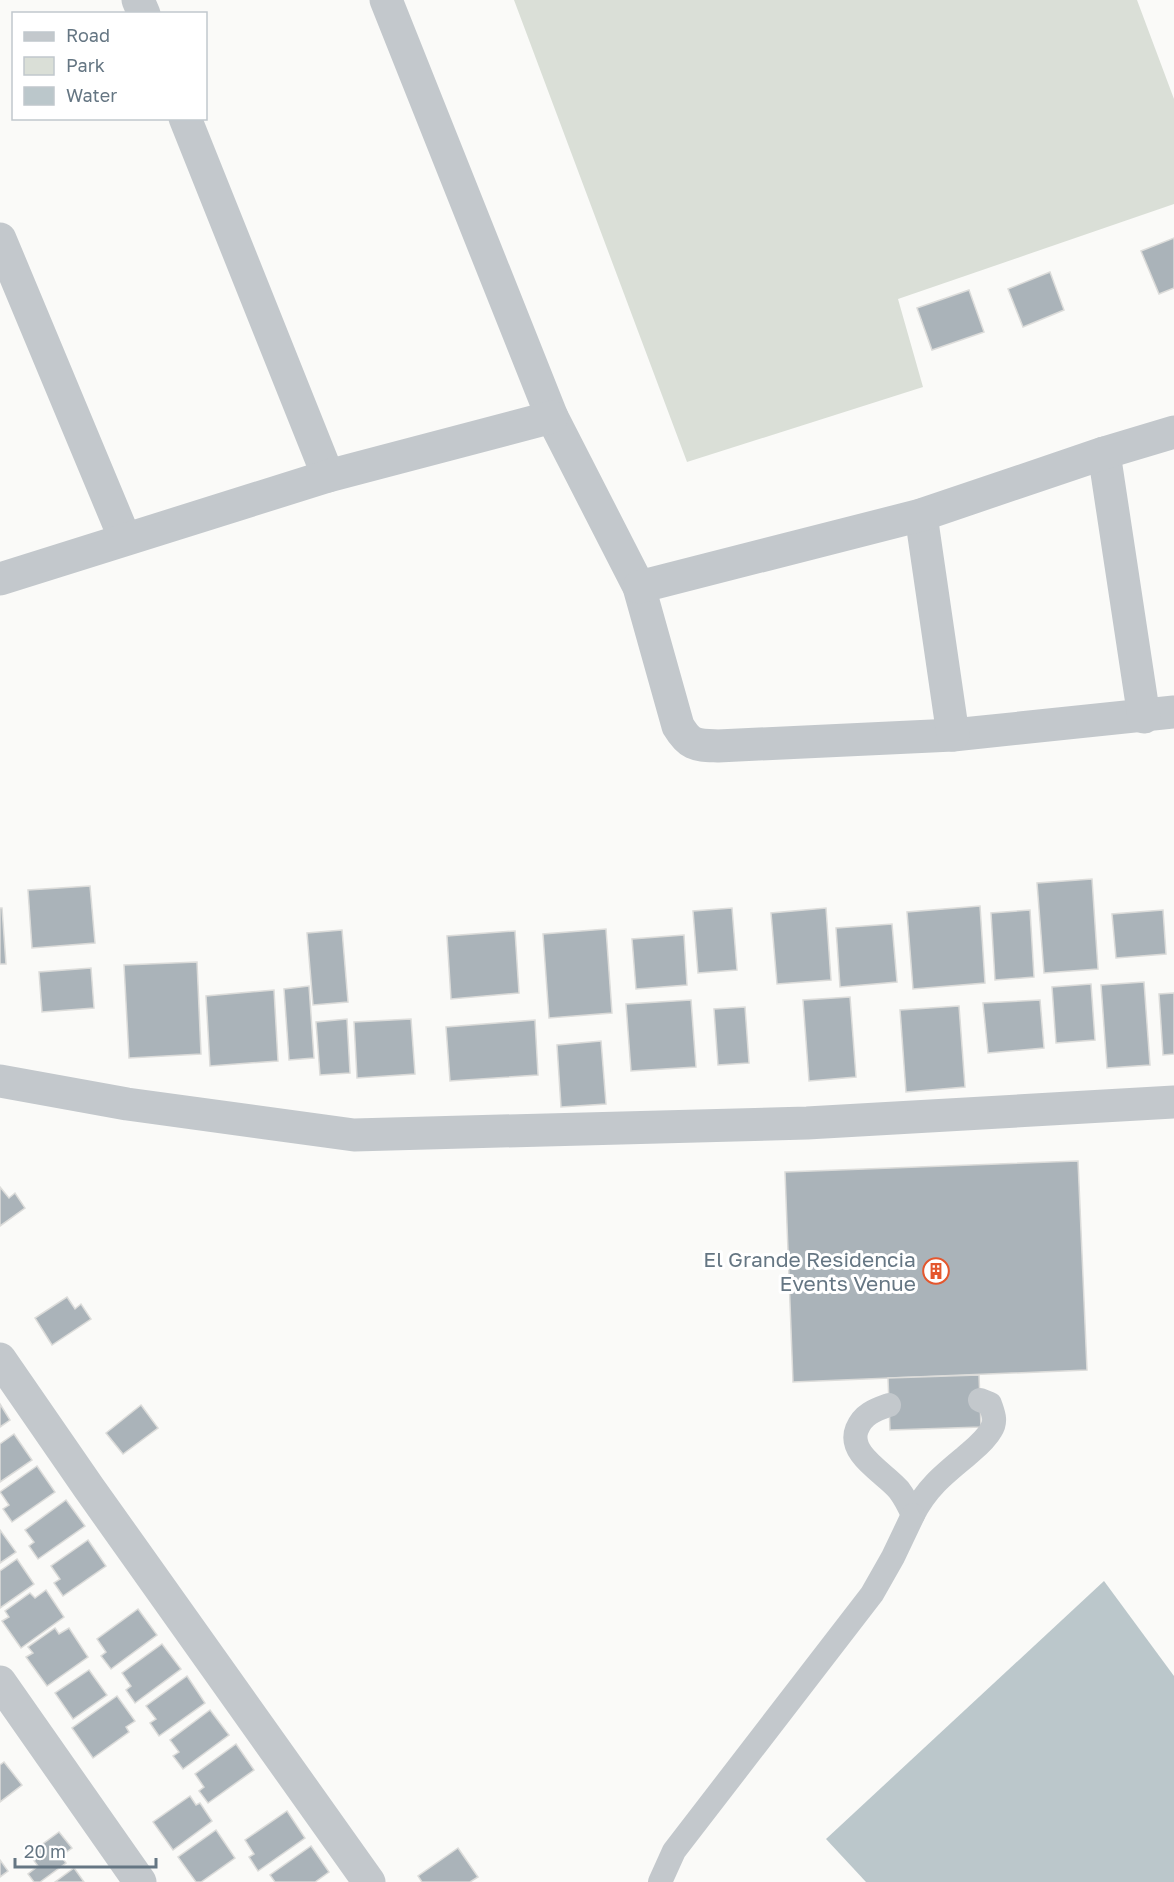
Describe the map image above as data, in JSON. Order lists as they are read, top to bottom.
{
  "places": {
    "building": ["El Grande Residencia Events Venue"]
  },
  "legend": ["Road", "Park", "Water"],
  "scale_bar": "20 m"
}
